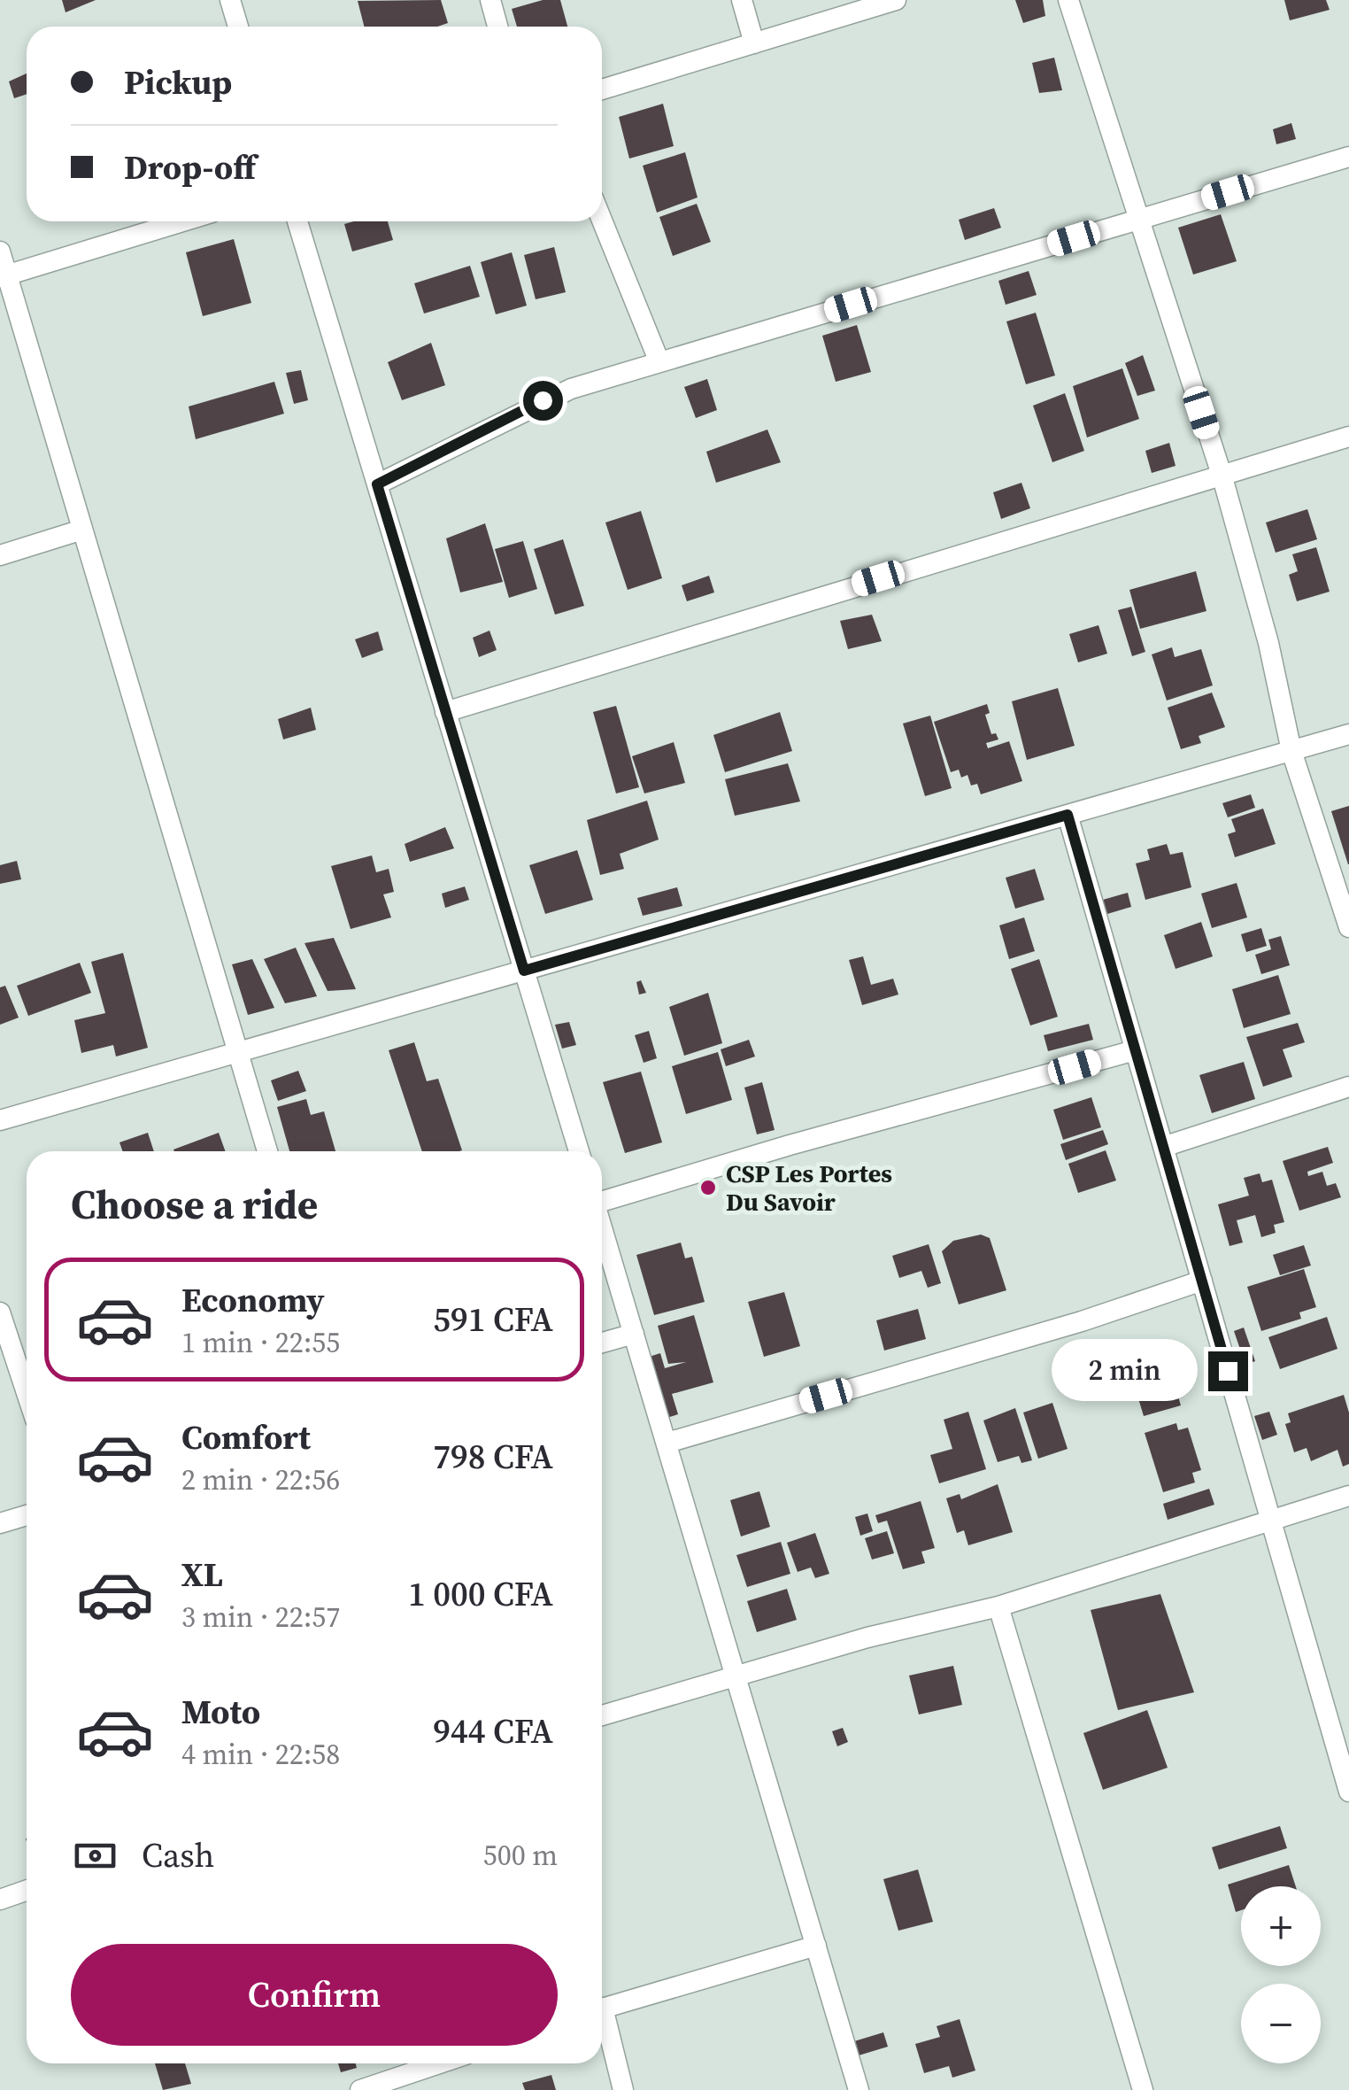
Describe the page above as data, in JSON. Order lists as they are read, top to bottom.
{
  "places": ["CSP Les Portes Du Savoir"],
  "page": {
    "banner": ["Pickup", "Drop-off"],
    "heading": "Choose a ride",
    "list": [
      {
        "name": "Economy",
        "note": "1 min · 22:55",
        "value": "591 CFA"
      },
      {
        "name": "Comfort",
        "note": "2 min · 22:56",
        "value": "798 CFA"
      },
      {
        "name": "XL",
        "note": "3 min · 22:57",
        "value": "1 000 CFA"
      },
      {
        "name": "Moto",
        "note": "4 min · 22:58",
        "value": "944 CFA"
      }
    ],
    "bubble": "2 min",
    "pay": ["Cash", "500 m"],
    "map_buttons": ["+", "−"],
    "buttons": "Confirm"
  }
}
